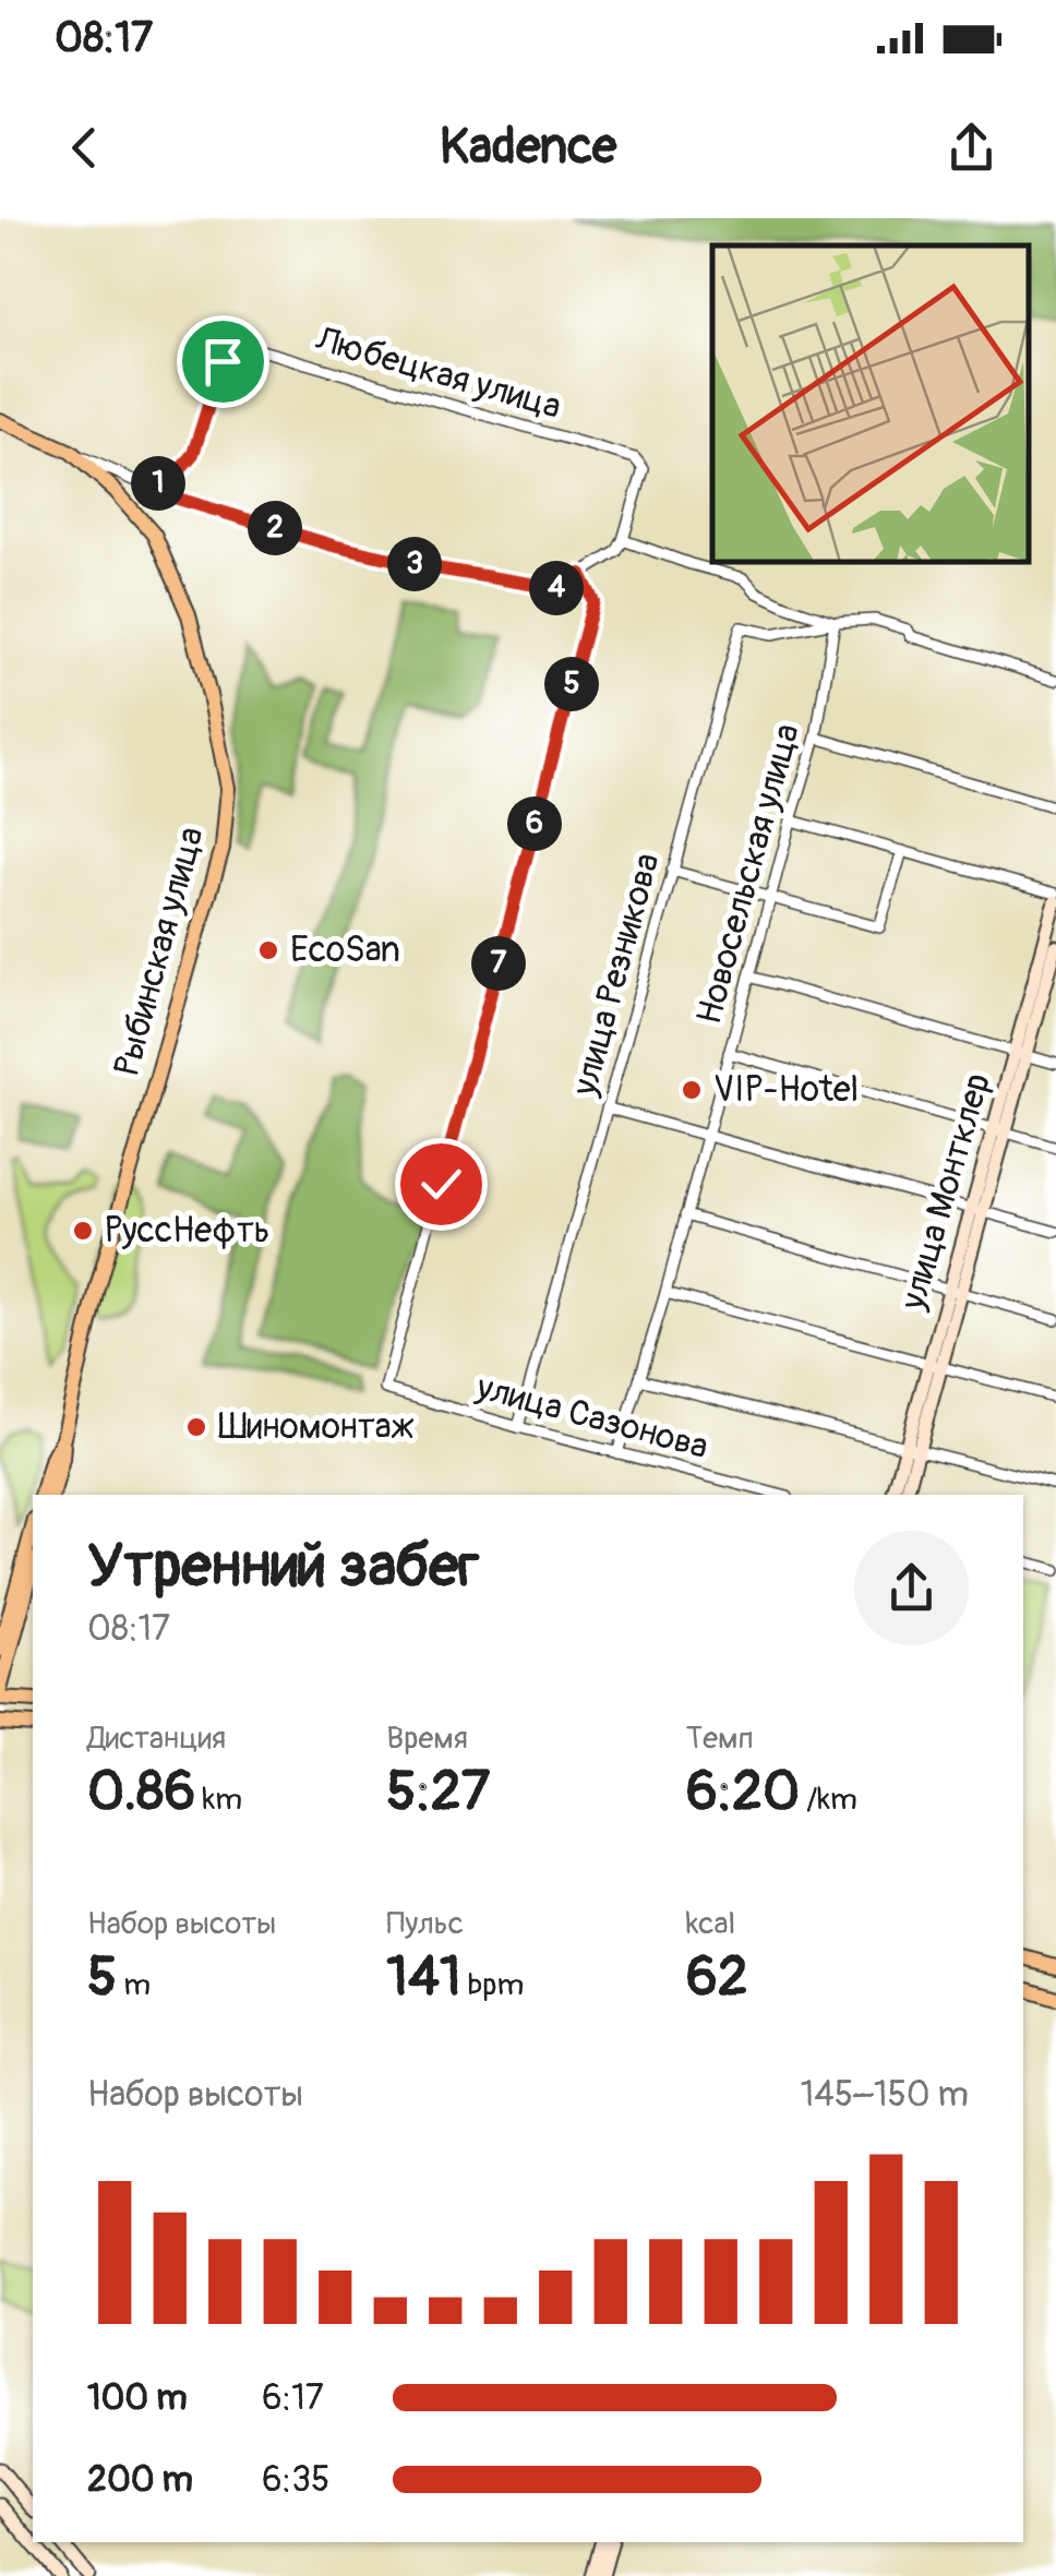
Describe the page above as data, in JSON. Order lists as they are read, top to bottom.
{
  "streets": {
    "main road": ["Рыбинская улица"],
    "street": [
      "Любецкая улица",
      "Новосельская улица",
      "улица Резникова",
      "улица Монтклер",
      "улица Сазонова"
    ]
  },
  "crossings": [
    ["Любецкая улица", "улица Сазонова"],
    ["Новосельская улица", "улица Резникова"],
    ["Новосельская улица", "улица Сазонова"],
    ["улица Резникова", "улица Сазонова"]
  ],
  "places": [
    "EcoSan",
    "VIP-Hotel",
    "РуссНефть",
    "Шиномонтаж"
  ],
  "page": {
    "status": "08:17",
    "header": "Kadence",
    "pins": [
      "1",
      "2",
      "3",
      "4",
      "5",
      "6",
      "7"
    ],
    "heading": ["Утренний забег", "08:17"],
    "stats": [
      ["Дистанция", "0.86 km"],
      ["Время", "5:27"],
      ["Темп", "6:20 /km"],
      ["Набор высоты", "5 m"],
      ["Пульс", "141 bpm"],
      ["kcal", "62"]
    ],
    "chart": ["Набор высоты", "145–150 m"],
    "list": [
      {
        "name": "100 m",
        "note": "6:17"
      },
      {
        "name": "200 m",
        "note": "6:35"
      }
    ]
  }
}
